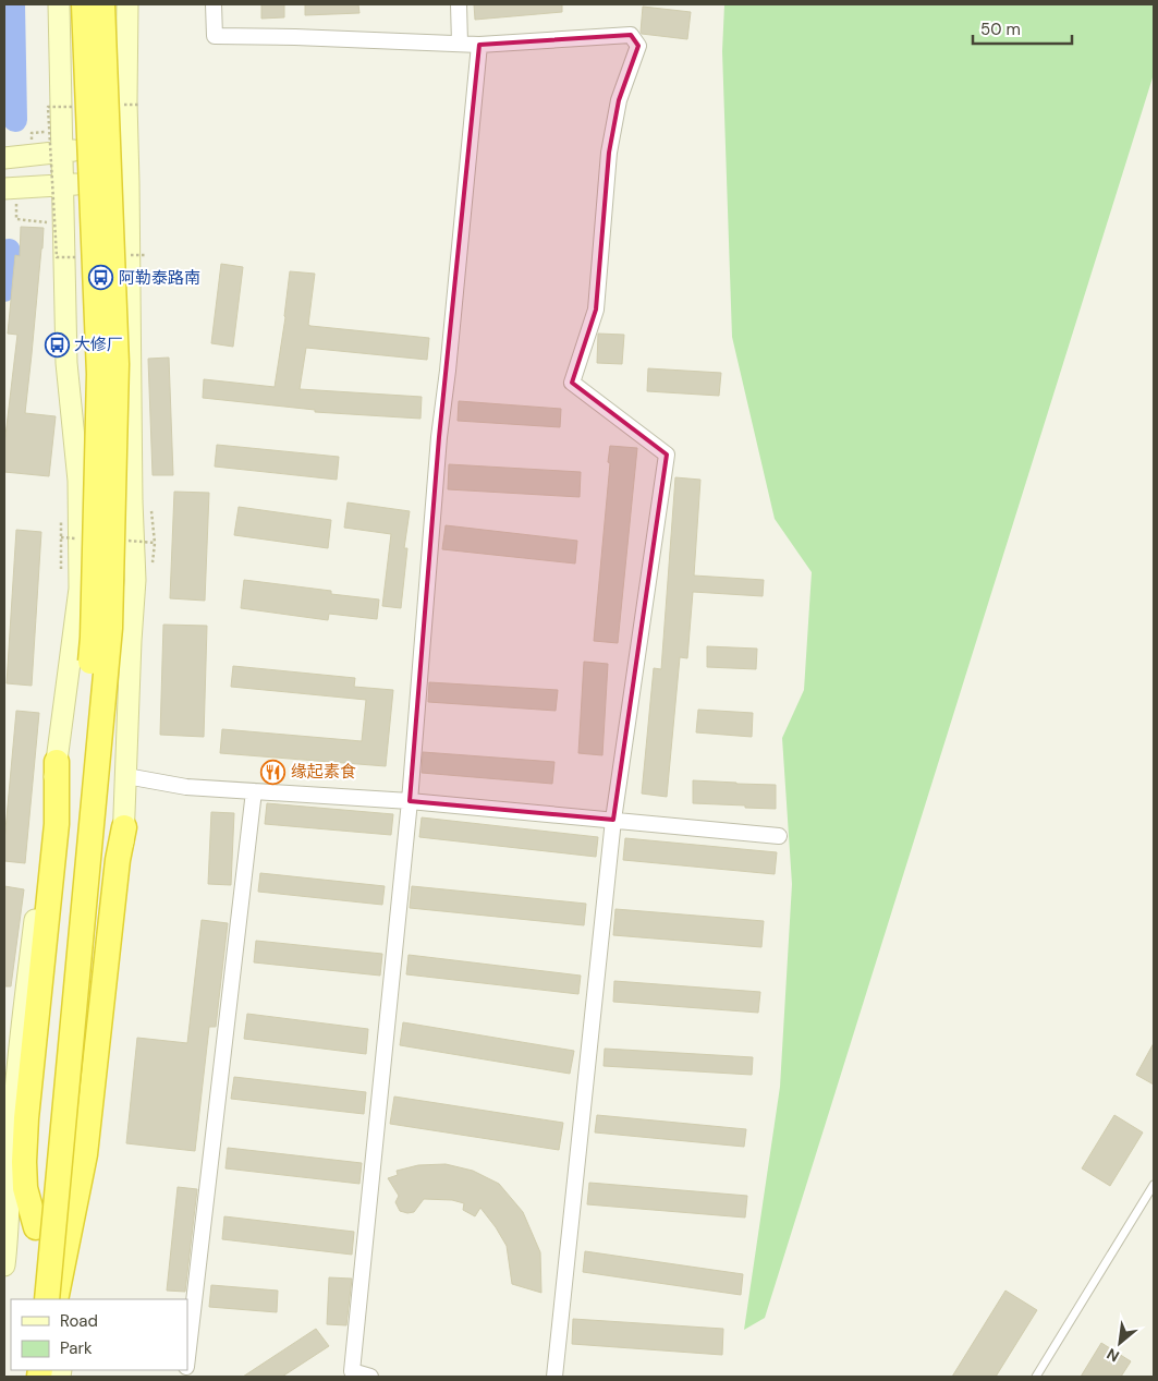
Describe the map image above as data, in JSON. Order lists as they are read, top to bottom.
{
  "places": {
    "bus stop": ["阿勒泰路南", "大修厂"],
    "restaurant": ["缘起素食"]
  },
  "legend": ["Road", "Park"],
  "scale_bar": "50 m",
  "north": "bottom left"
}
